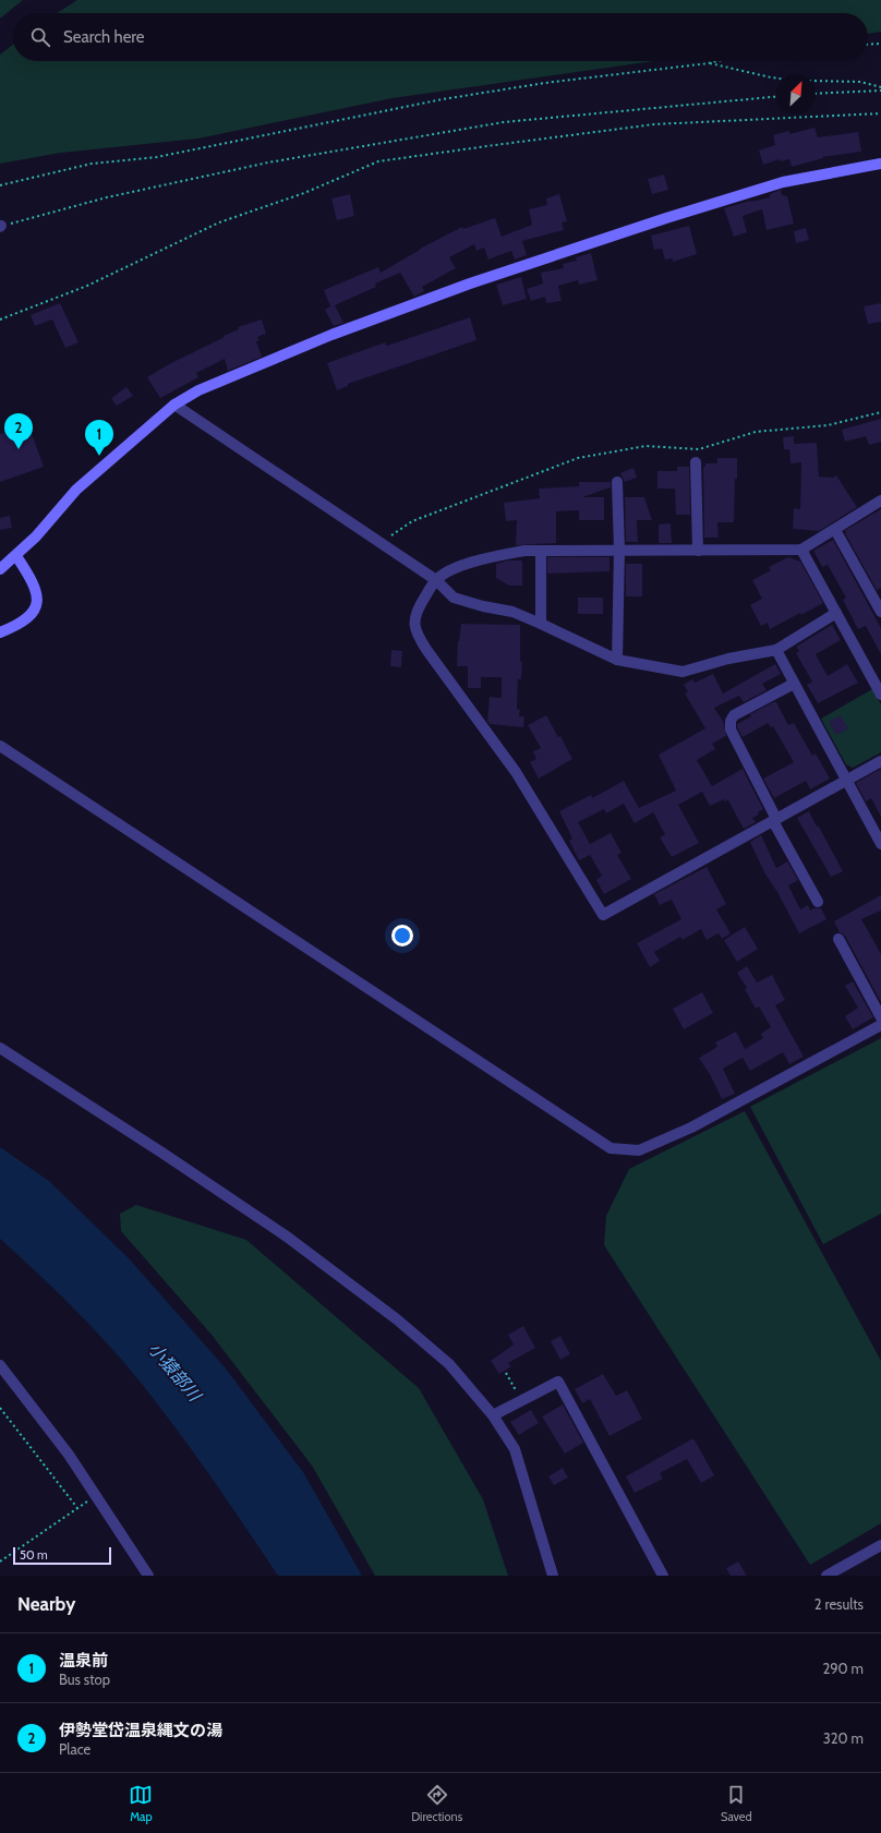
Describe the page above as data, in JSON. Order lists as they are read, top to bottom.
{
  "water": ["小猿部川"],
  "scale_bar": "50 m",
  "north": "top right",
  "page": {
    "search": "Search here",
    "pins": ["2", "1"],
    "scale": "50 m",
    "heading": ["Nearby", "2 results"],
    "list": [
      {
        "mark": "1",
        "name": "温泉前",
        "note": "Bus stop",
        "value": "290 m"
      },
      {
        "mark": "2",
        "name": "伊勢堂岱温泉縄文の湯",
        "note": "Place",
        "value": "320 m"
      }
    ],
    "nav": ["Map", "Directions", "Saved"]
  }
}
